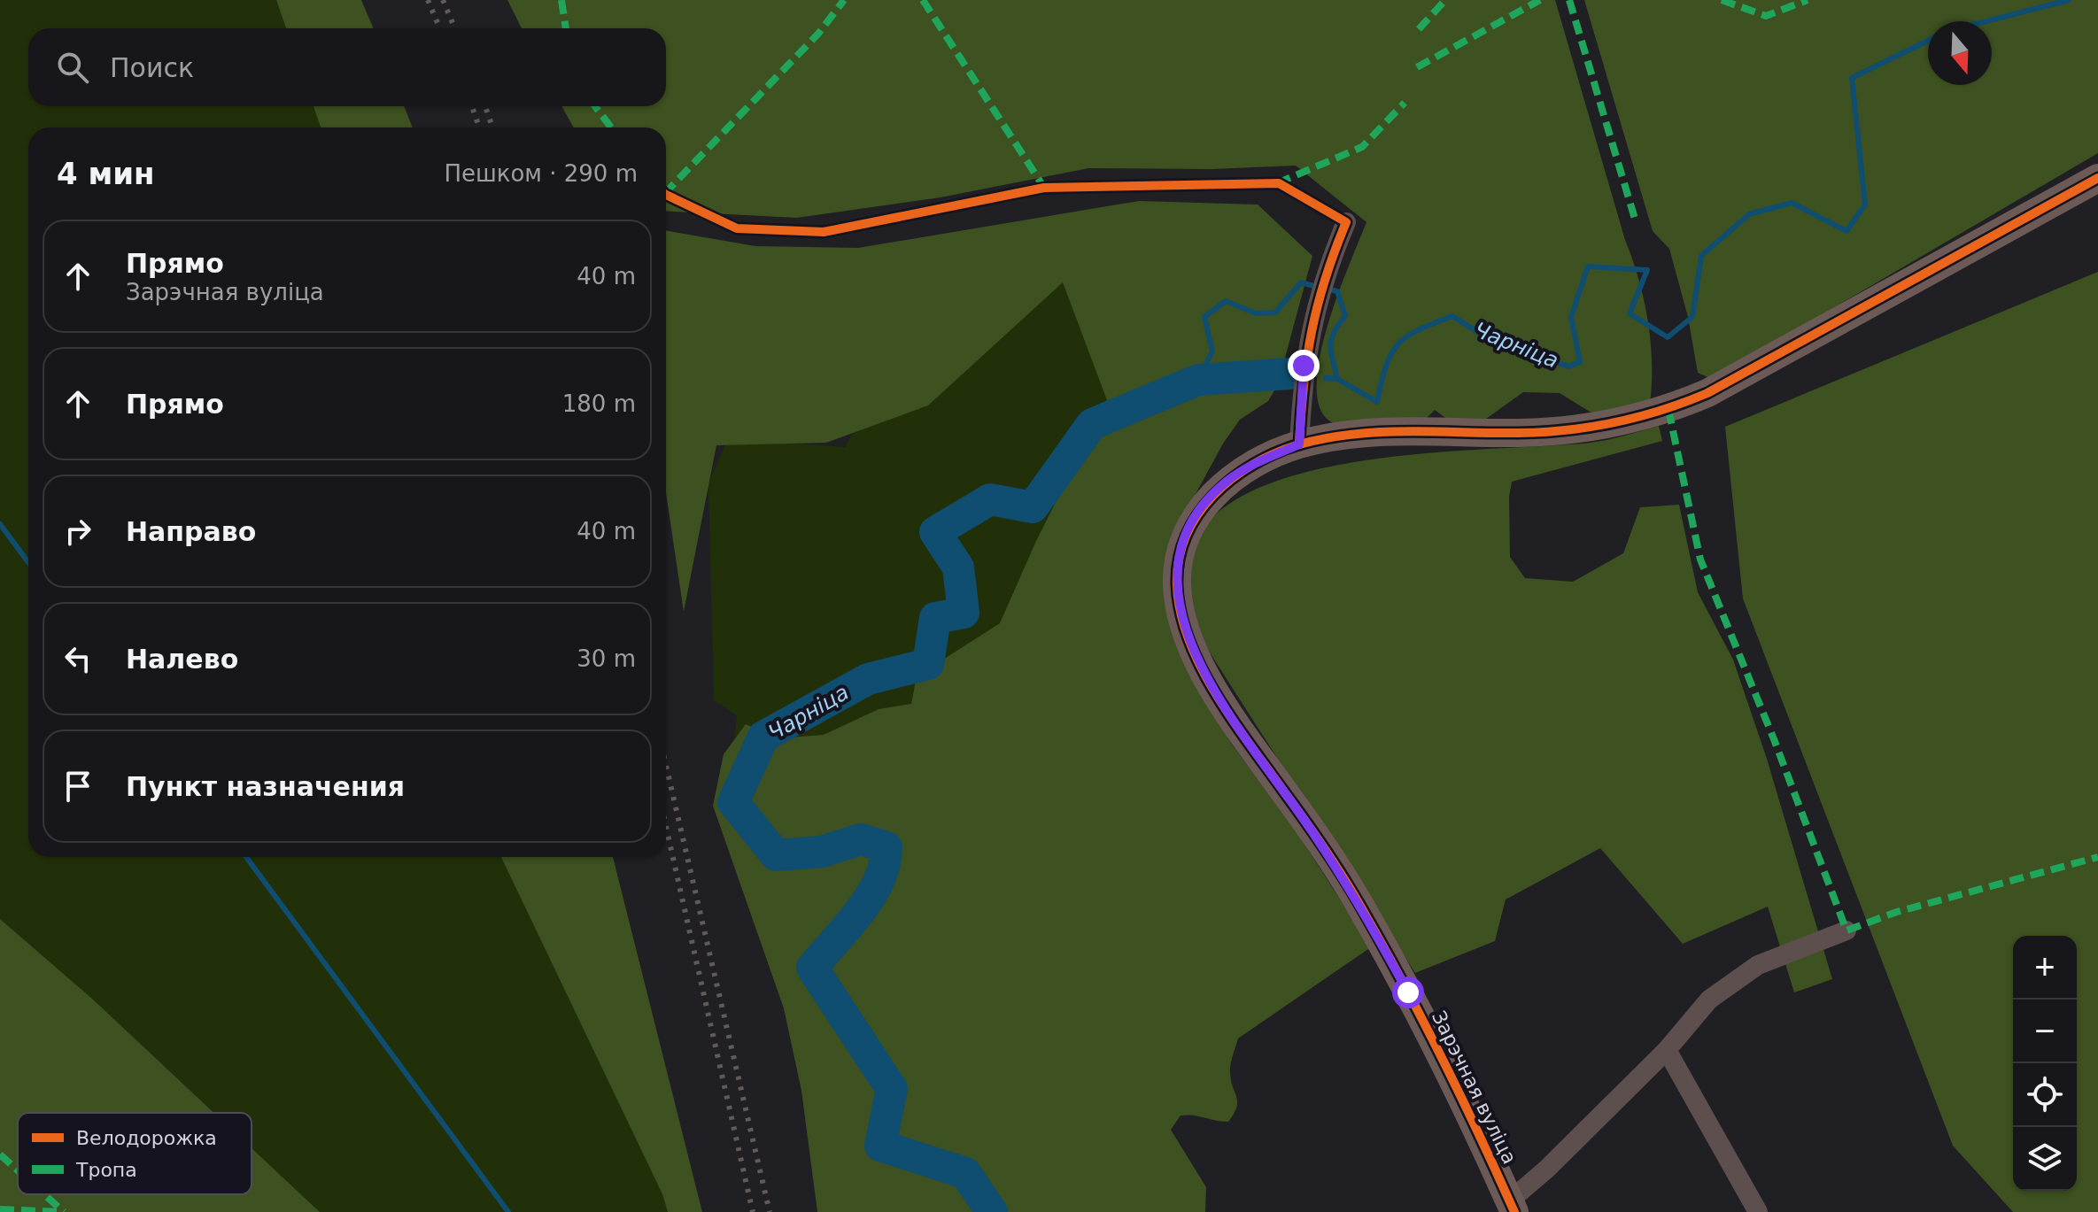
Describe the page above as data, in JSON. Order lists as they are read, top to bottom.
{
  "streets": {
    "street": ["Зарэчная вуліца"]
  },
  "water": ["Чарніца"],
  "legend": ["Велодорожка", "Тропа"],
  "north": "bottom",
  "page": {
    "search": "Поиск",
    "heading": ["4 мин", "Пешком · 290 m"],
    "list": [
      ["Прямо", "Зарэчная вуліца", "40 m"],
      ["Прямо", "180 m"],
      ["Направо", "40 m"],
      ["Налево", "30 m"],
      "Пункт назначения"
    ],
    "map_buttons": ["+", "−"]
  }
}
